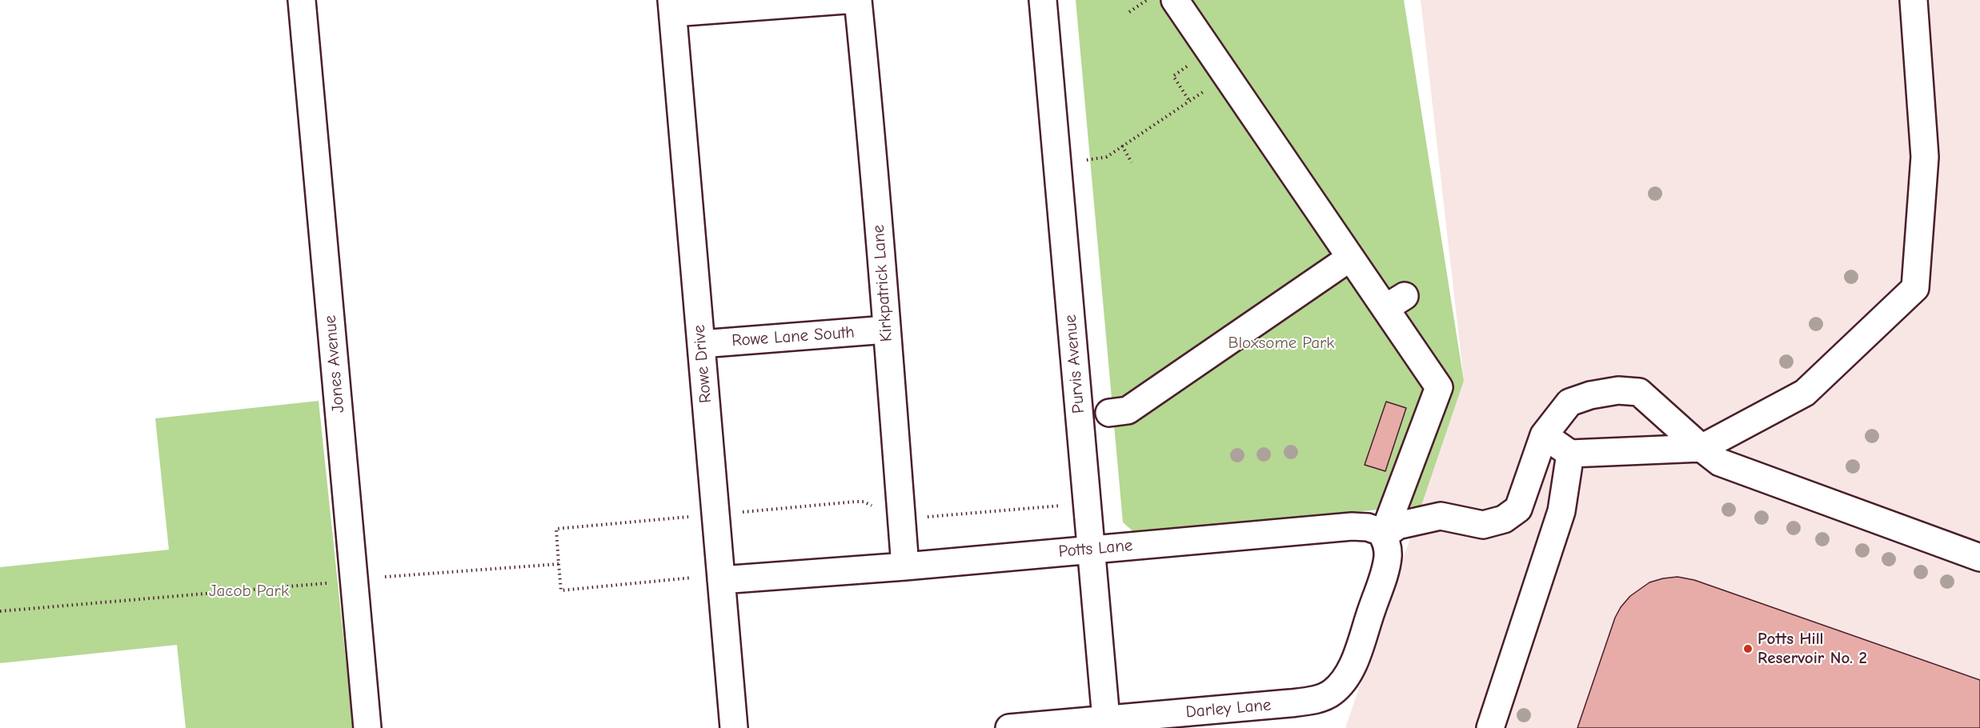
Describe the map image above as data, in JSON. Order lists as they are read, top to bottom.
{
  "streets": {
    "street": [
      "Kirkpatrick Lane",
      "Rowe Lane South",
      "Jones Avenue",
      "Rowe Drive",
      "Purvis Avenue",
      "Potts Lane",
      "Darley Lane"
    ]
  },
  "crossings": [
    ["Kirkpatrick Lane", "Rowe Lane South"],
    ["Kirkpatrick Lane", "Potts Lane"],
    ["Rowe Lane South", "Rowe Drive"],
    ["Rowe Drive", "Potts Lane"],
    ["Purvis Avenue", "Potts Lane"],
    ["Purvis Avenue", "Darley Lane"],
    ["Potts Lane", "Darley Lane"]
  ],
  "parks": ["Bloxsome Park", "Jacob Park"],
  "places": ["Potts Hill Reservoir No. 2"]
}
